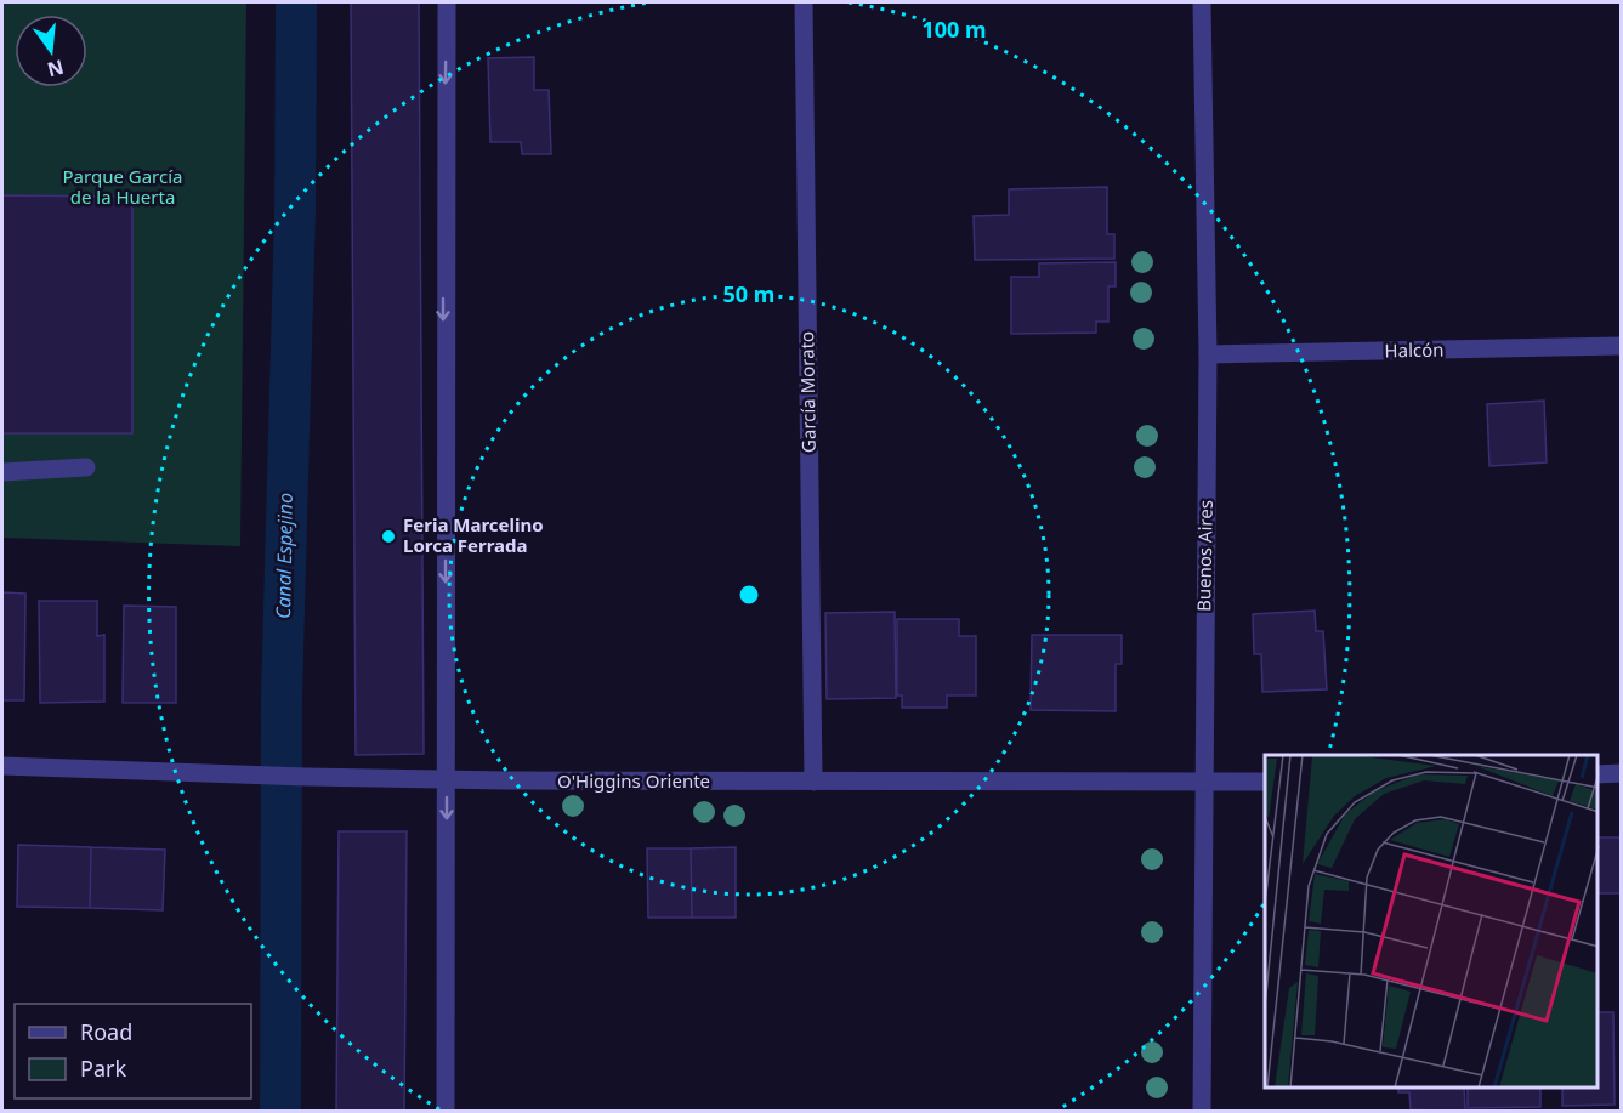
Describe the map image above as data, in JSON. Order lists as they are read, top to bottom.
{
  "streets": {
    "street": [
      "Halcón",
      "García Morato",
      "Buenos Aires",
      "O'Higgins Oriente"
    ]
  },
  "crossings": [
    ["Halcón", "Buenos Aires"],
    ["García Morato", "O'Higgins Oriente"],
    ["Buenos Aires", "O'Higgins Oriente"]
  ],
  "water": ["Canal Espejino"],
  "parks": ["Parque García de la Huerta"],
  "places": ["Feria Marcelino Lorca Ferrada"],
  "legend": ["Road", "Park"],
  "north": "bottom",
  "rings": ["100 m", "50 m"]
}
